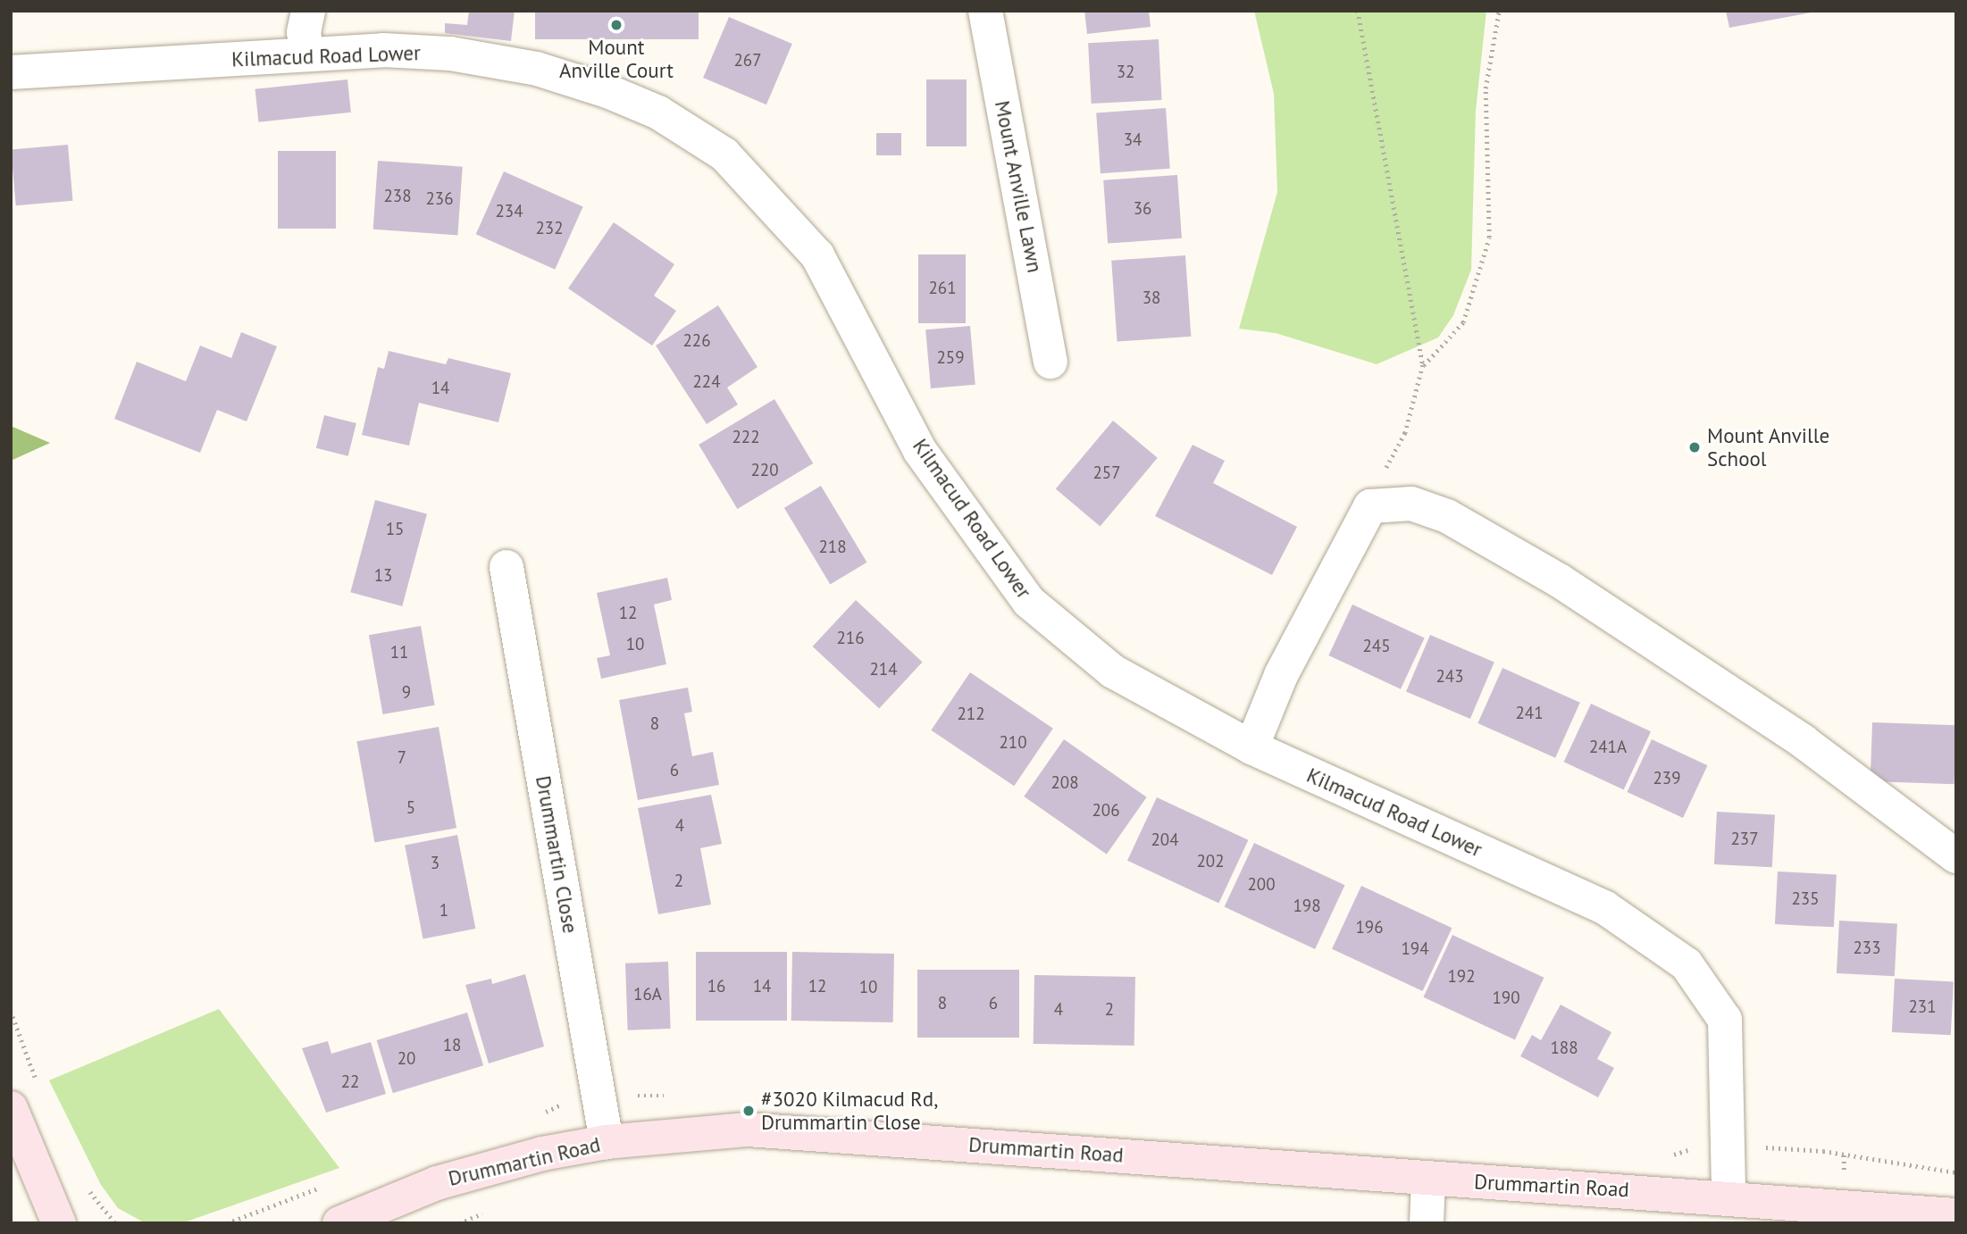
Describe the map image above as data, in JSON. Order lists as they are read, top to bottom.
{
  "streets": {
    "main road": ["Drummartin Road"],
    "street": ["Kilmacud Road Lower", "Mount Anville Lawn", "Drummartin Close"]
  },
  "crossings": [
    ["Kilmacud Road Lower", "Drummartin Road"],
    ["Drummartin Close", "Drummartin Road"]
  ],
  "places": ["Mount Anville Court", "Mount Anville School", "#3020 Kilmacud Rd, Drummartin Close"],
  "house_numbers": [
    "267",
    "32",
    "34",
    "238",
    "236",
    "36",
    "234",
    "232",
    "261",
    "38",
    "226",
    "259",
    "224",
    "14",
    "222",
    "220",
    "257",
    "15",
    "218",
    "13",
    "12",
    "216",
    "10",
    "245",
    "11",
    "214",
    "243",
    "9",
    "241",
    "212",
    "8",
    "210",
    "241A",
    "7",
    "6",
    "239",
    "208",
    "5",
    "206",
    "4",
    "237",
    "204",
    "202",
    "3",
    "2",
    "200",
    "235",
    "198",
    "1",
    "196",
    "233",
    "194",
    "192",
    "16",
    "14",
    "12",
    "10",
    "16A",
    "190",
    "8",
    "6",
    "231",
    "4",
    "2",
    "18",
    "188",
    "20",
    "22"
  ]
}
